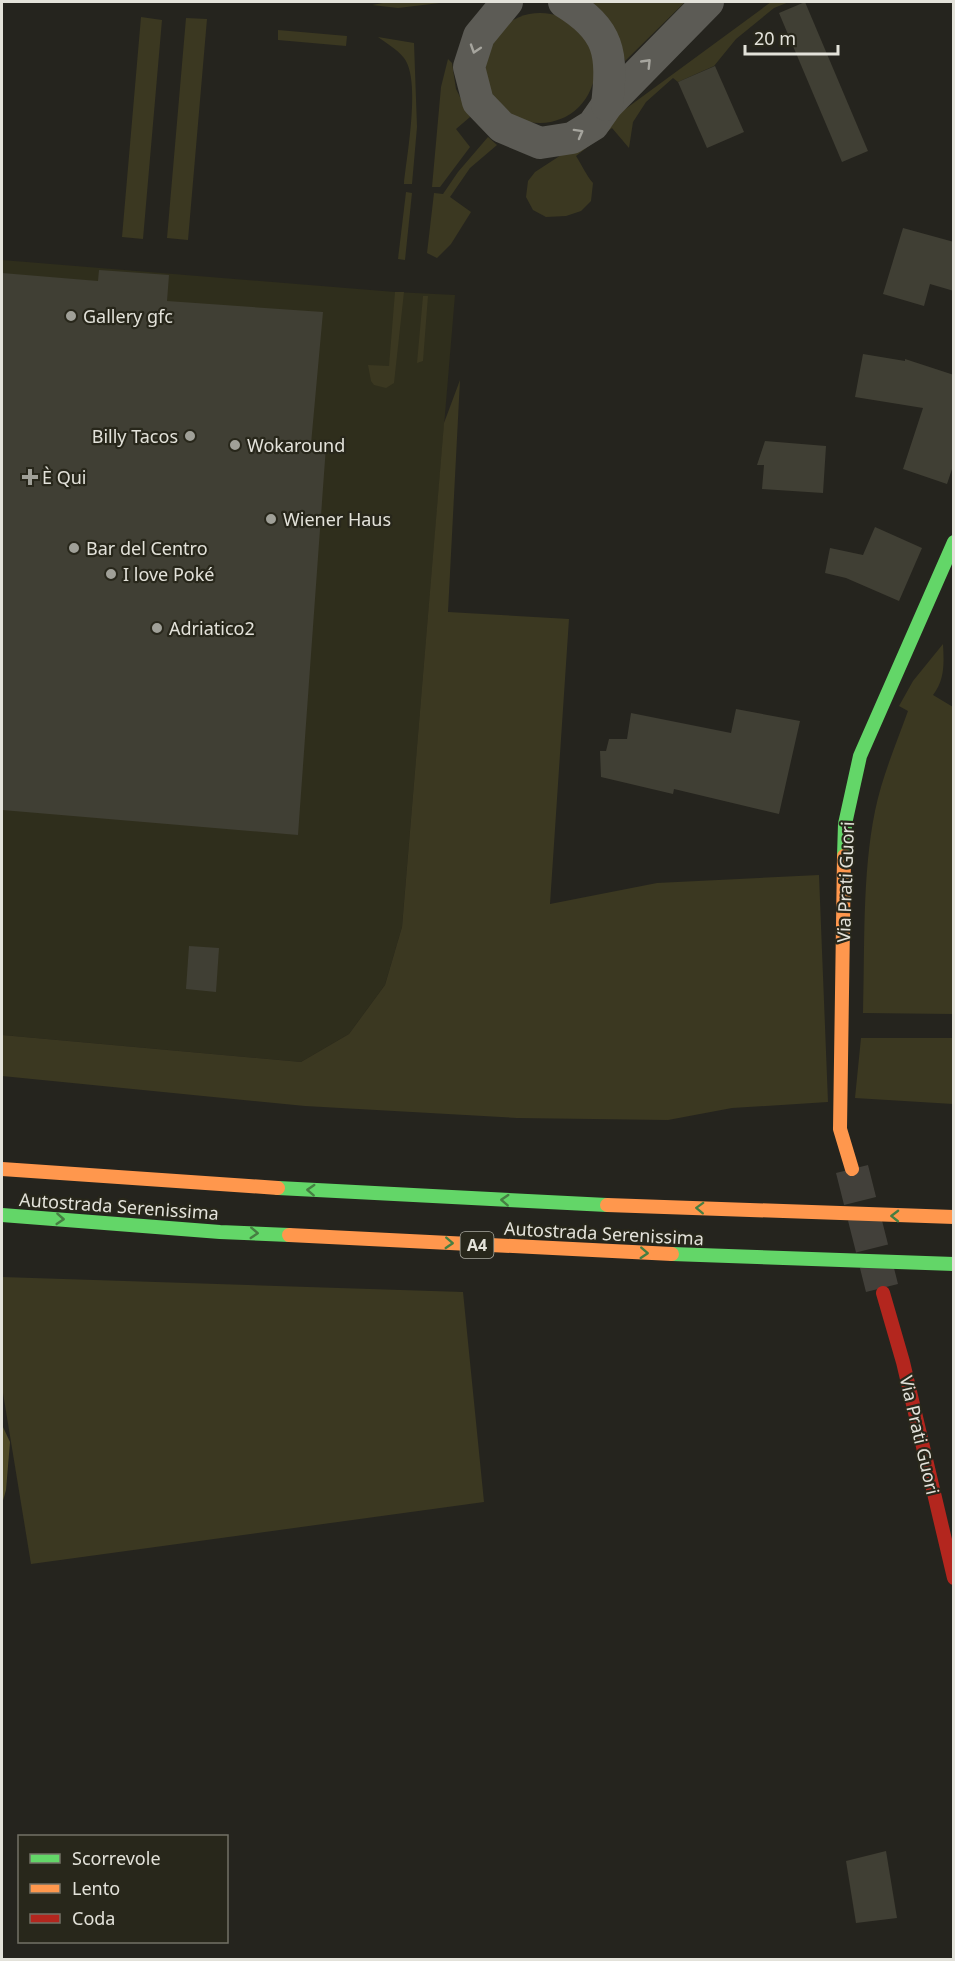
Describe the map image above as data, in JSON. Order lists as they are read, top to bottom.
{
  "streets": {
    "main road": ["Via Prati Guori", "Autostrada Serenissima", "A4"]
  },
  "places": {
    "other": [
      "Gallery gfc",
      "Billy Tacos",
      "Wokaround",
      "Wiener Haus",
      "Bar del Centro",
      "I love Poké",
      "Adriatico2"
    ],
    "health": ["È Qui"]
  },
  "legend": ["Scorrevole", "Lento", "Coda"],
  "scale_bar": "20 m"
}
